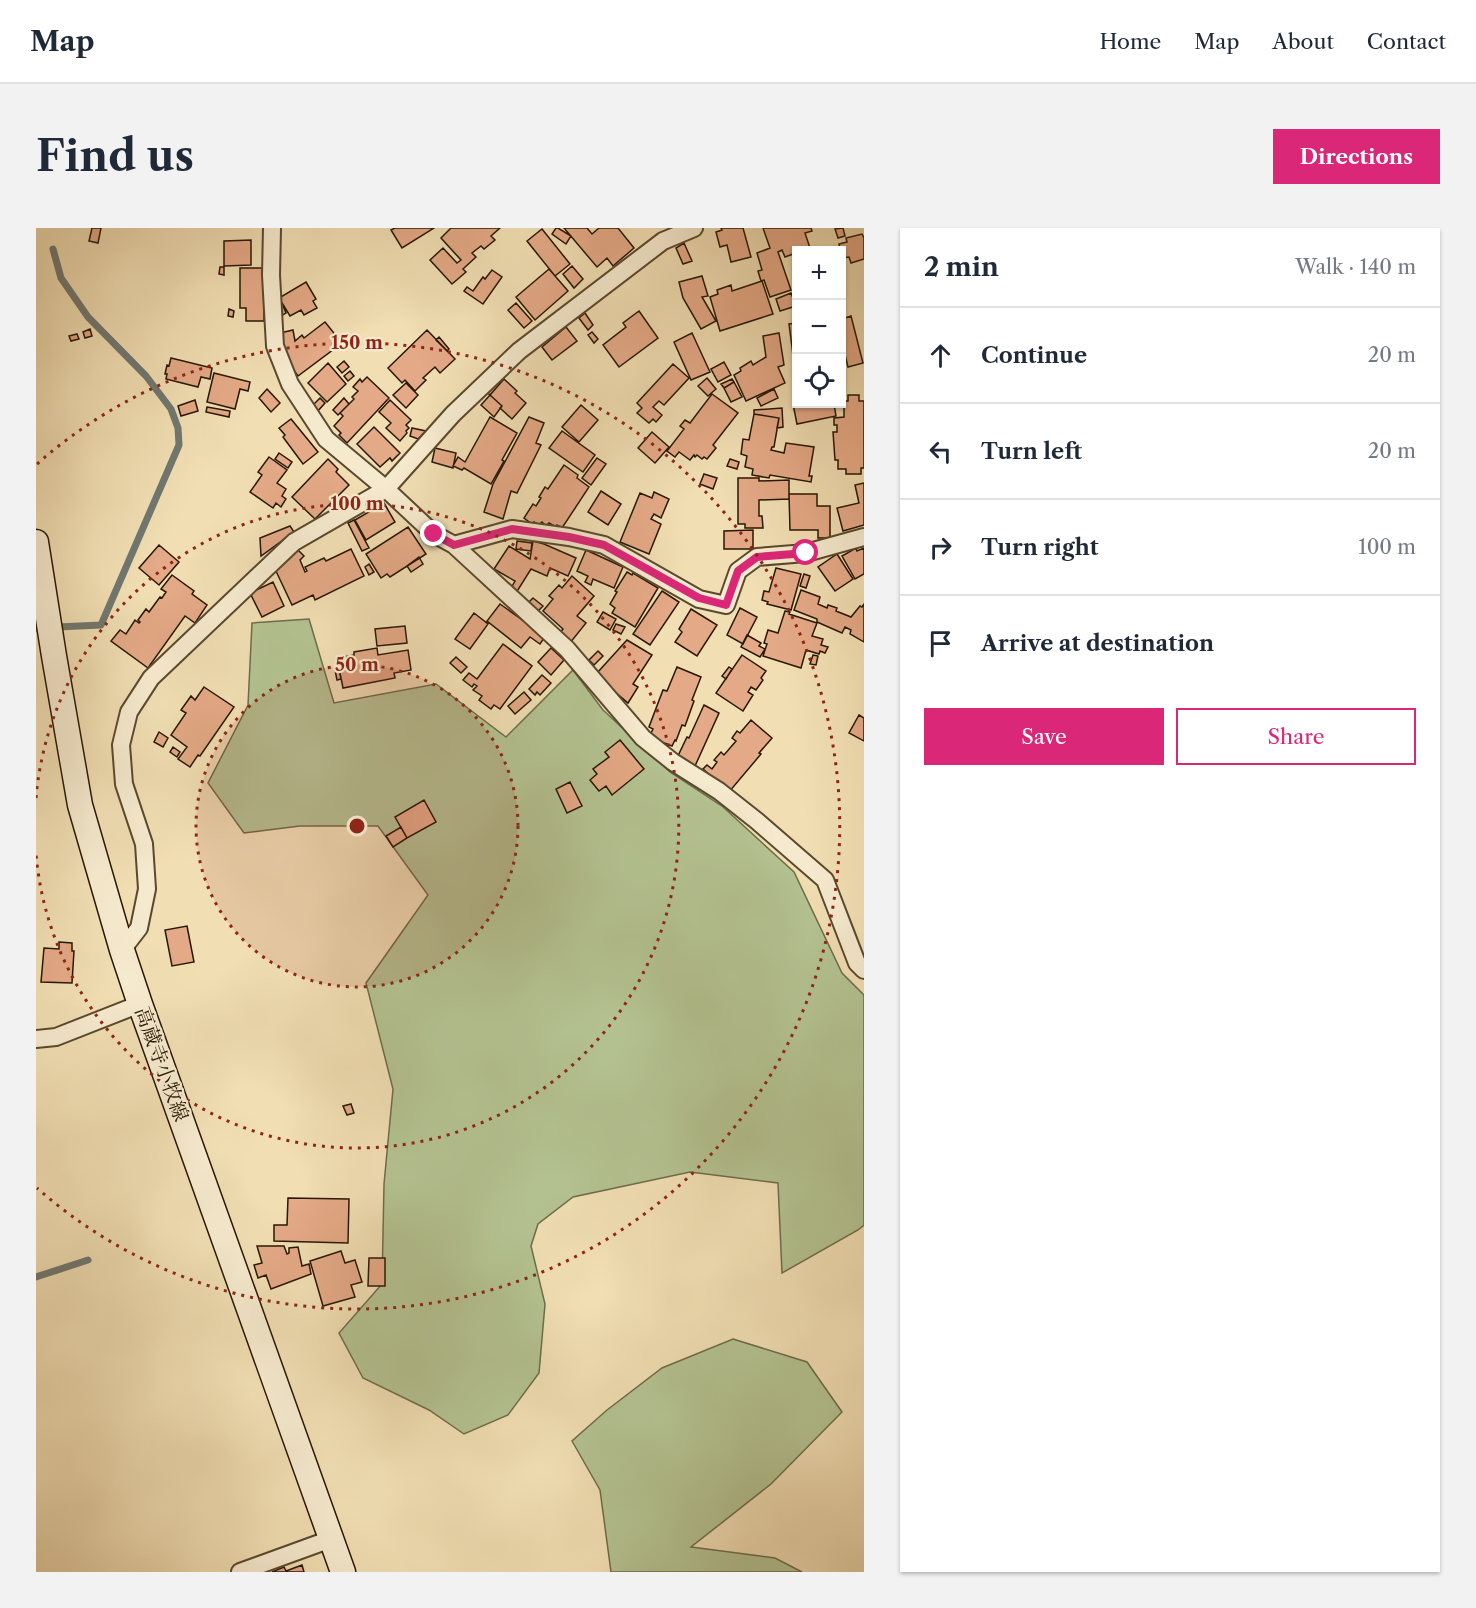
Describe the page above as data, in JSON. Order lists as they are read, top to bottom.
{
  "streets": {
    "main road": ["高蔵寺小牧線"]
  },
  "page": {
    "header": "Map",
    "nav": [
      "Home",
      "Map",
      "About",
      "Contact"
    ],
    "buttons": [
      "Directions",
      ["Save", "Share"]
    ],
    "title": "Find us",
    "heading": ["2 min", "Walk · 140 m"],
    "map_buttons": ["+", "−"],
    "list": [
      ["Continue", "20 m"],
      ["Turn left", "20 m"],
      ["Turn right", "100 m"],
      "Arrive at destination"
    ]
  },
  "rings": ["150 m", "100 m", "50 m"]
}
